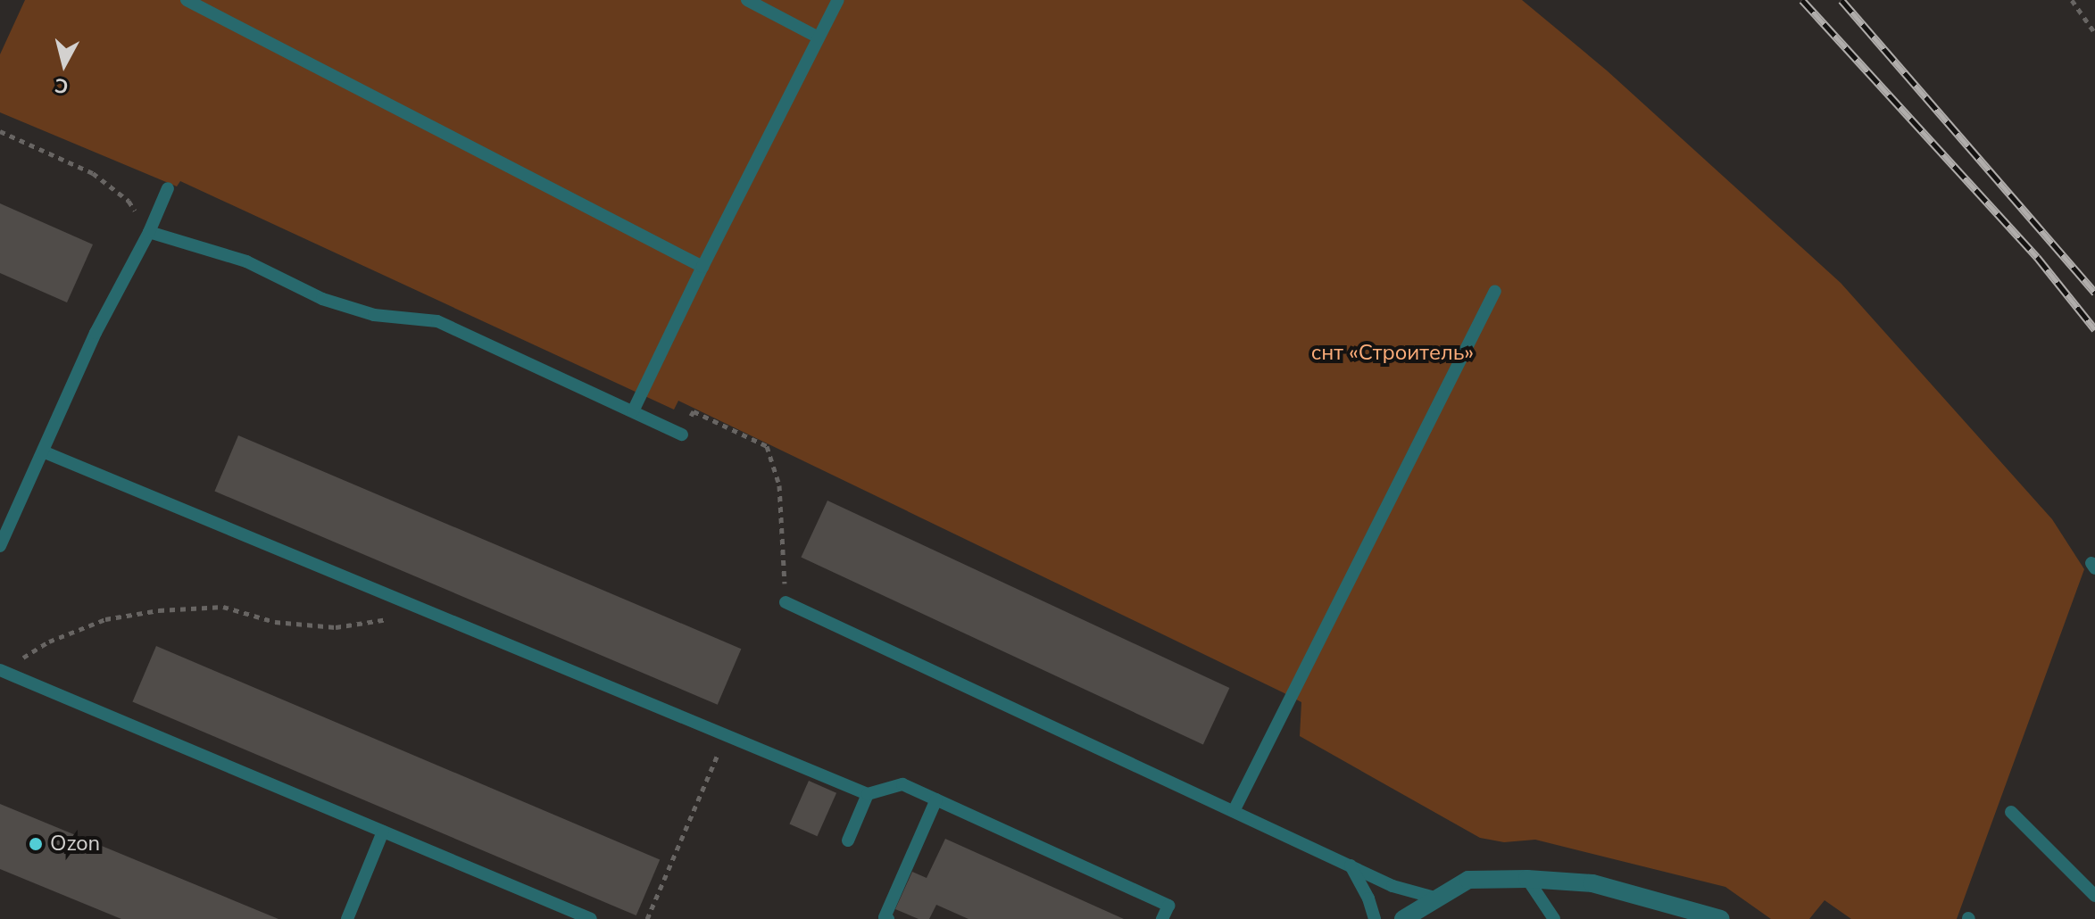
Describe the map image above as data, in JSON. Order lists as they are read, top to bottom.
{
  "parks": ["снт «Строитель»"],
  "places": ["Ozon"],
  "north": "bottom"
}
